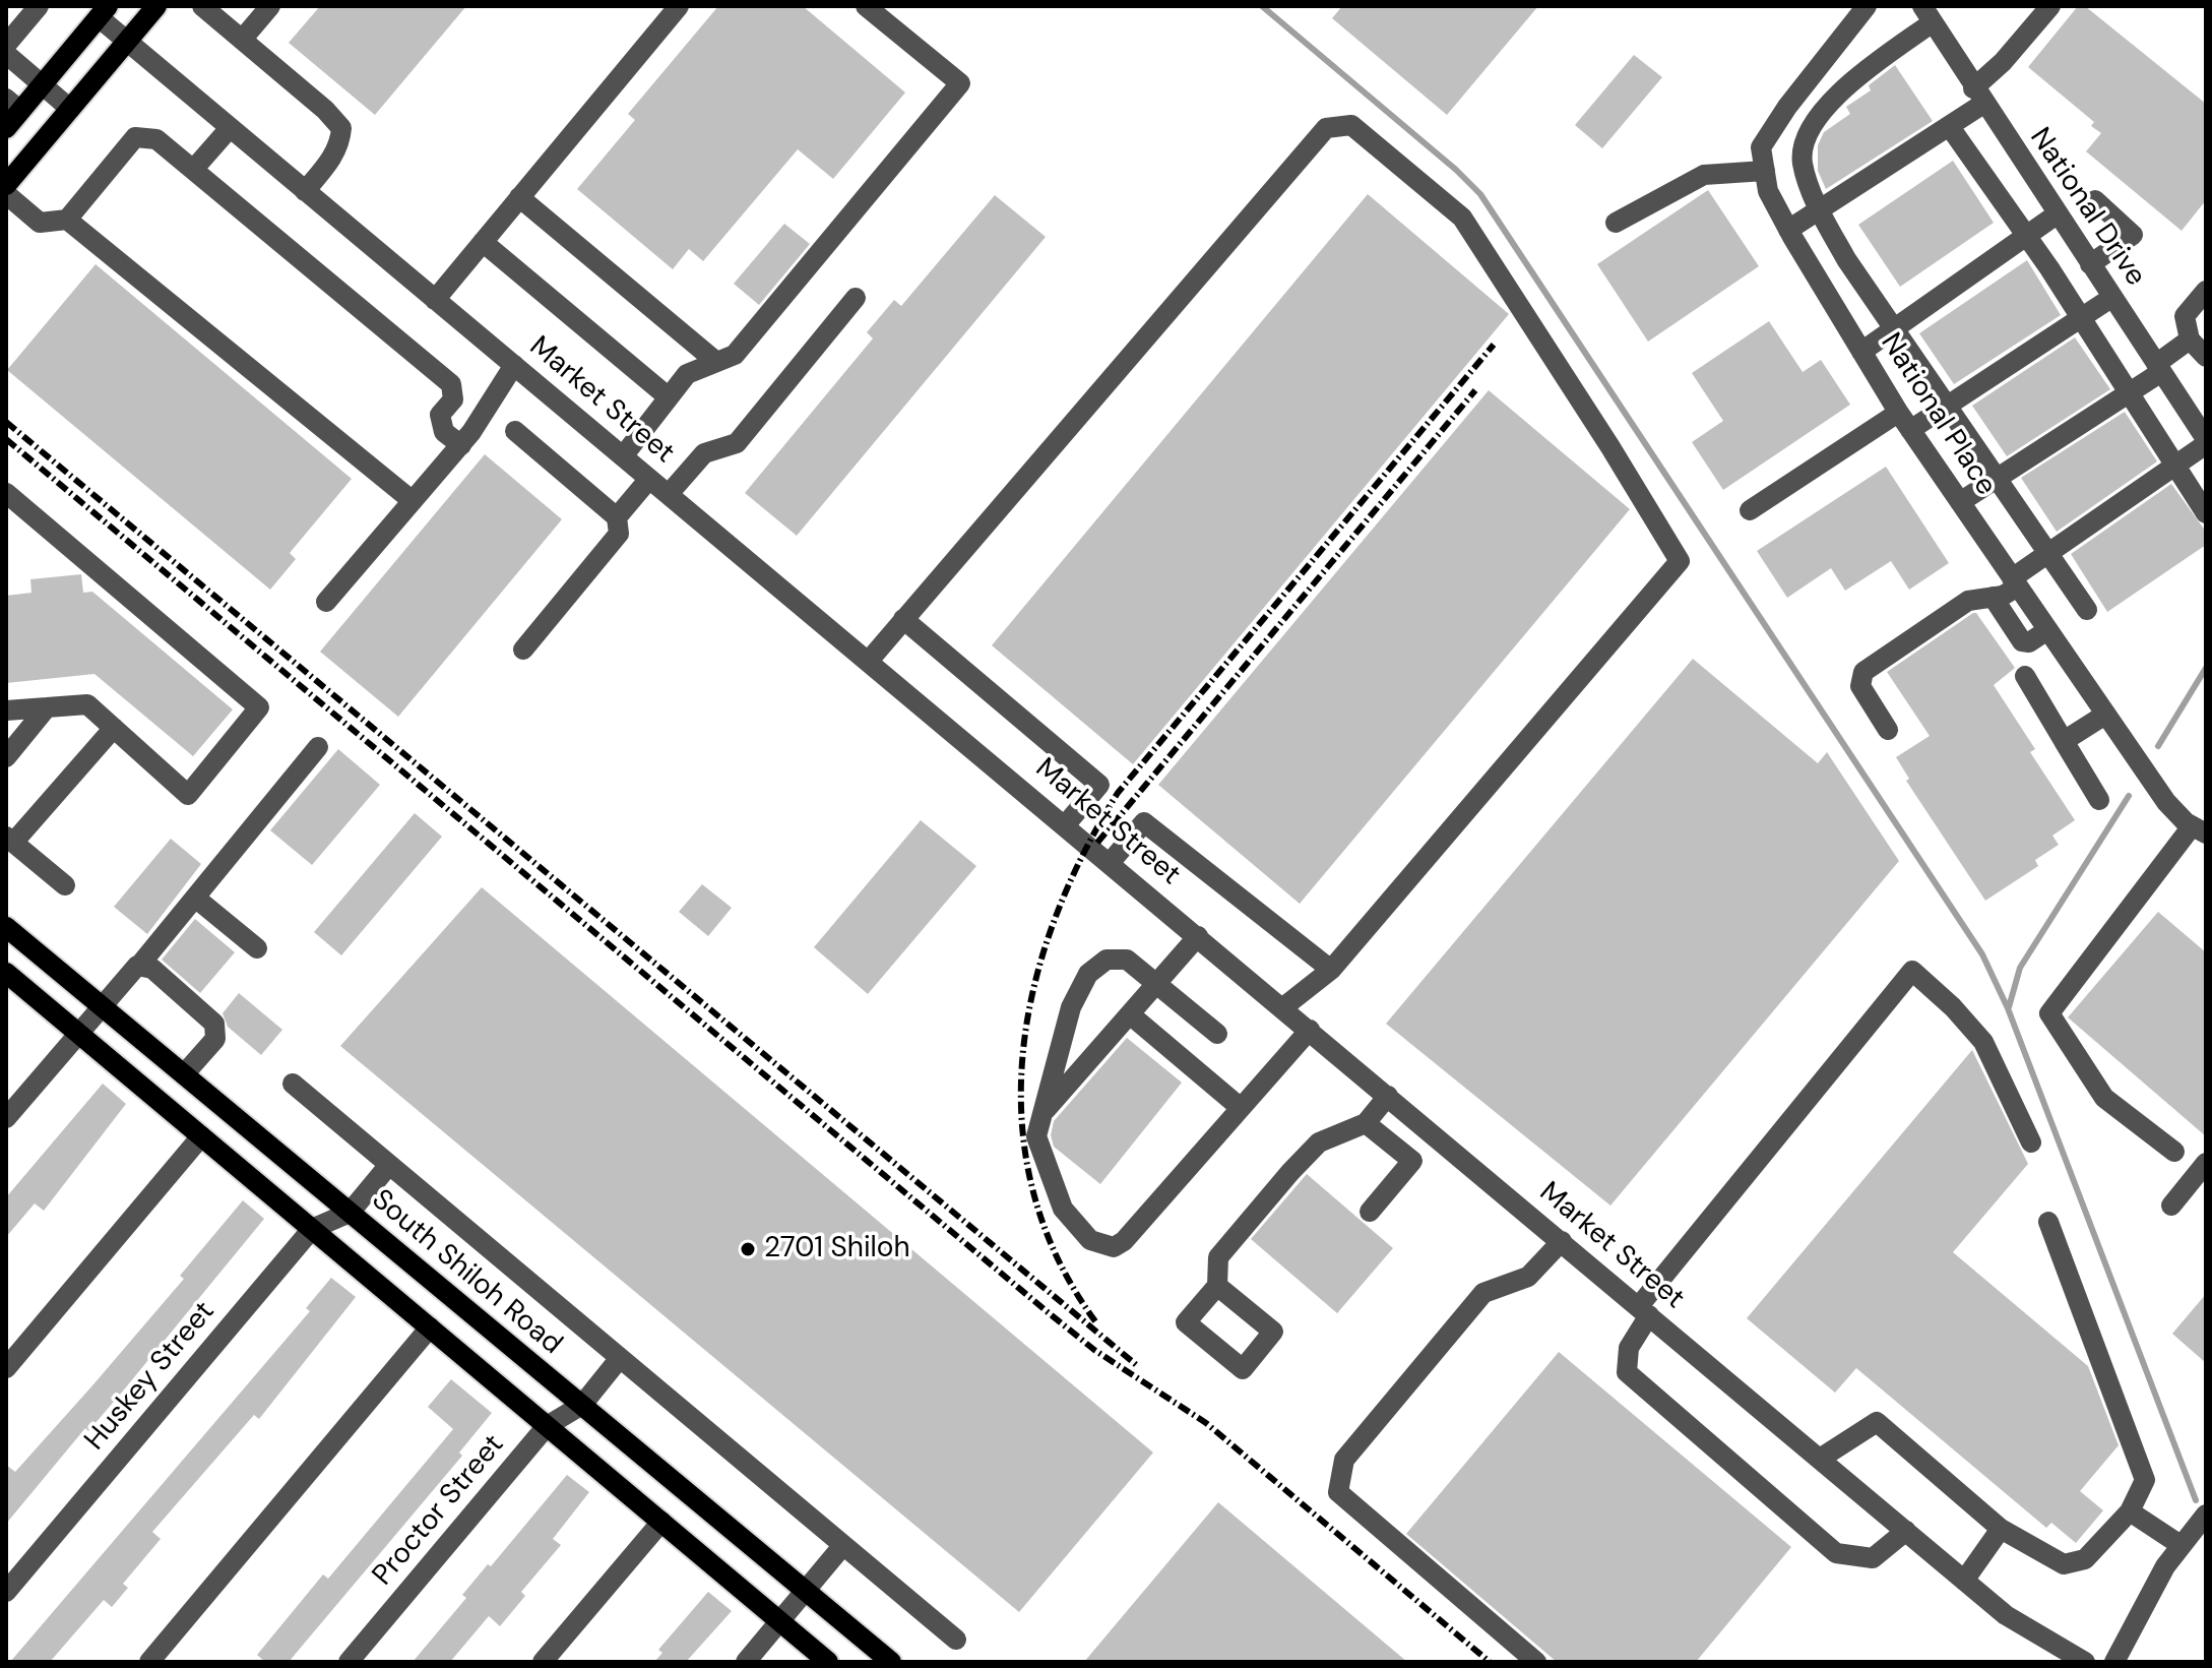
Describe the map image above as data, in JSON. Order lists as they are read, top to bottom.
{
  "streets": {
    "main road": ["South Shiloh Road"],
    "street": [
      "National Drive",
      "Market Street",
      "National Place",
      "Huskey Street",
      "Proctor Street"
    ]
  },
  "crossings": [
    ["South Shiloh Road", "Huskey Street"],
    ["South Shiloh Road", "Proctor Street"]
  ],
  "places": ["2701 Shiloh"]
}
